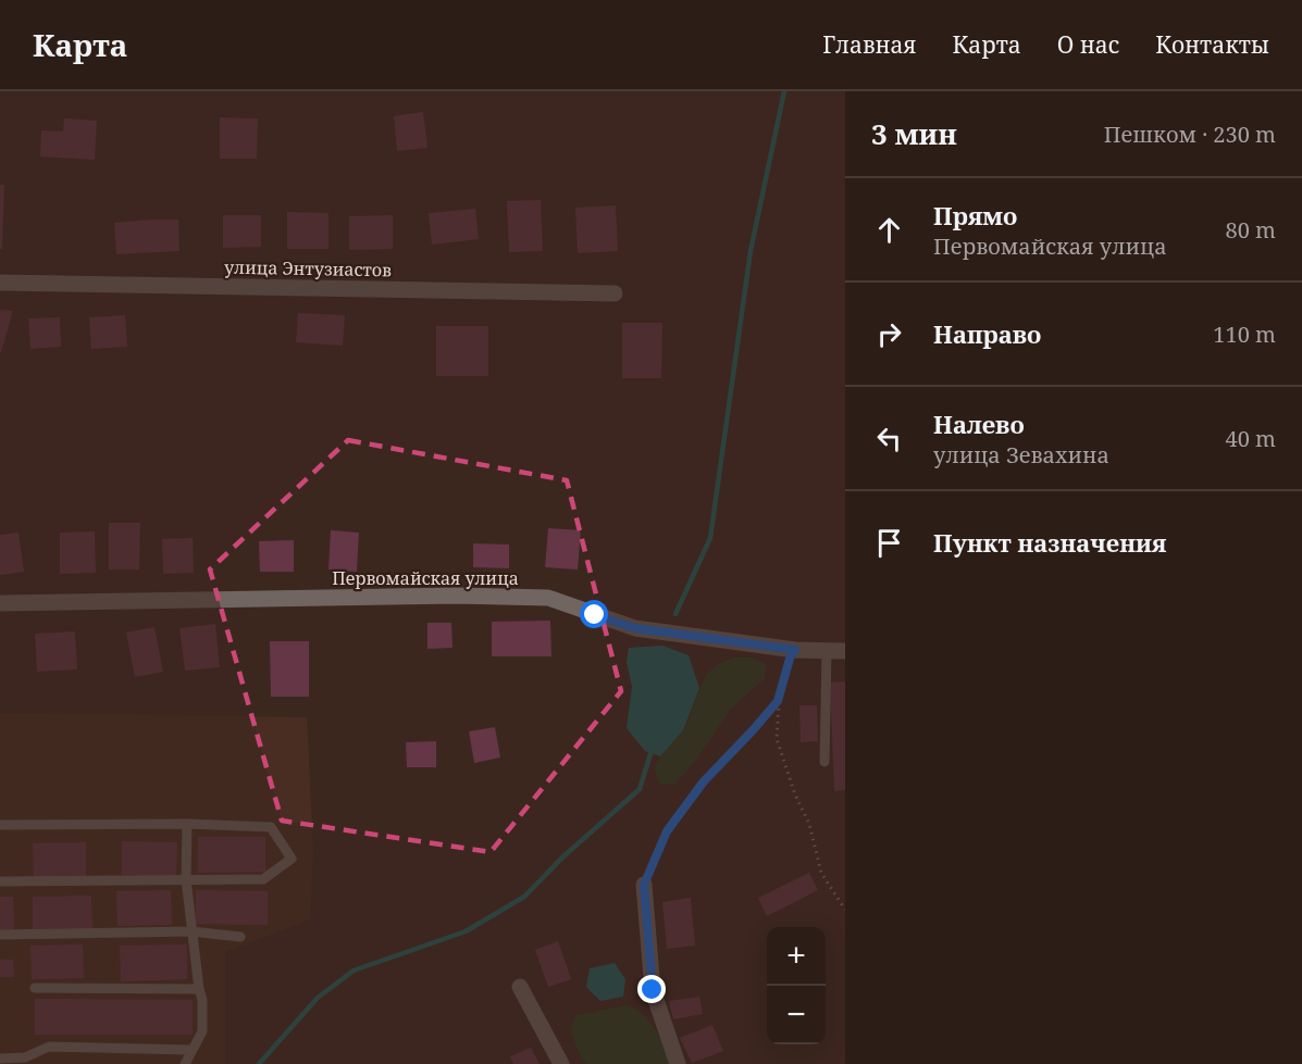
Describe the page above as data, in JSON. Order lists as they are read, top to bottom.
{
  "streets": {
    "street": ["улица Энтузиастов", "Первомайская улица"]
  },
  "page": {
    "header": "Карта",
    "nav": [
      "Главная",
      "Карта",
      "О нас",
      "Контакты"
    ],
    "heading": ["3 мин", "Пешком · 230 m"],
    "list": [
      ["Прямо", "Первомайская улица", "80 m"],
      ["Направо", "110 m"],
      ["Налево", "улица Зевахина", "40 m"],
      "Пункт назначения"
    ],
    "map_buttons": ["+", "−"]
  }
}
